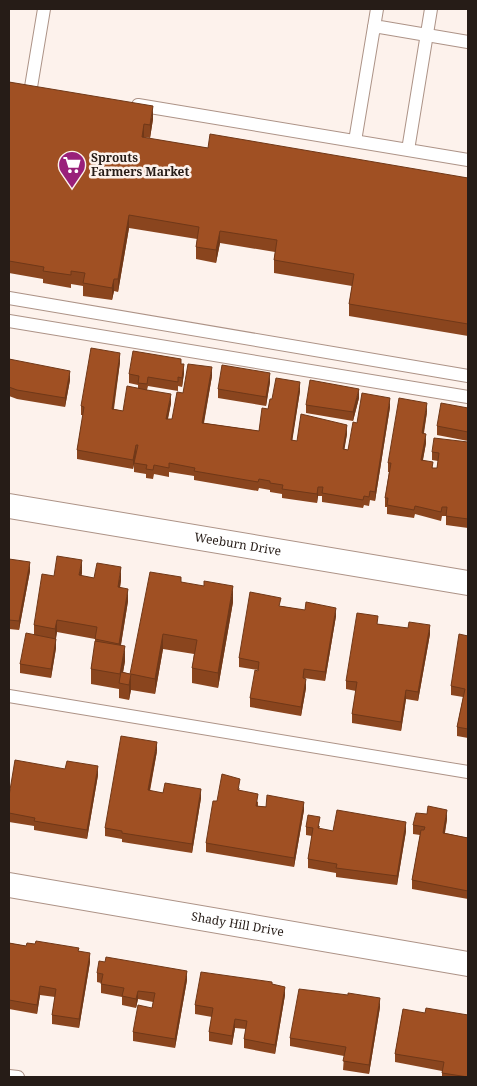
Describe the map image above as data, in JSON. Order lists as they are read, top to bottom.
{
  "streets": {
    "street": ["Weeburn Drive", "Shady Hill Drive"]
  },
  "places": {
    "supermarket": ["Sprouts Farmers Market"]
  }
}
